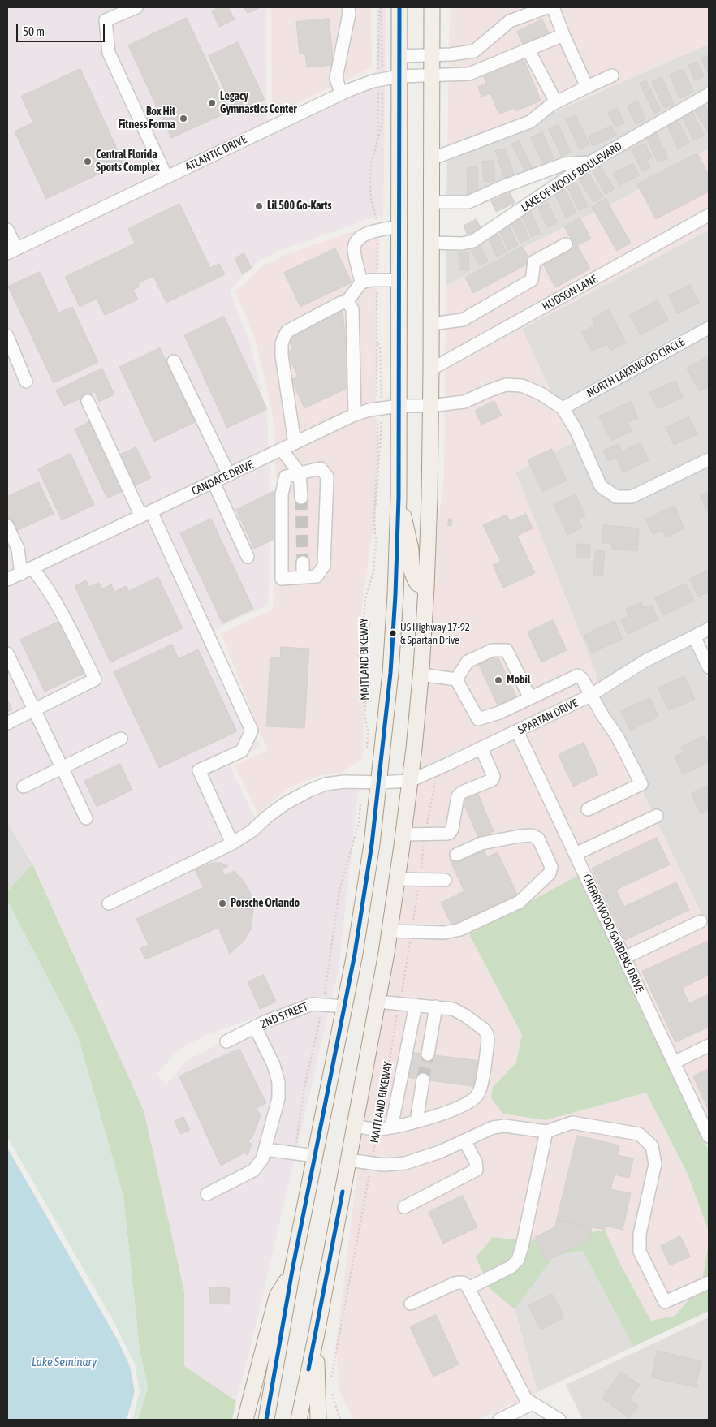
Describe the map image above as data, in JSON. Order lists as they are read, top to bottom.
{
  "streets": {
    "street": [
      "ATLANTIC DRIVE",
      "LAKE OF WOOLF BOULEVARD",
      "HUDSON LANE",
      "NORTH LAKEWOOD CIRCLE",
      "CANDACE DRIVE",
      "SPARTAN DRIVE",
      "CHERRYWOOD GARDENS DRIVE",
      "2ND STREET"
    ],
    "path": ["MAITLAND BIKEWAY"]
  },
  "crossings": [
    ["NORTH LAKEWOOD CIRCLE", "CANDACE DRIVE"],
    ["SPARTAN DRIVE", "CHERRYWOOD GARDENS DRIVE"]
  ],
  "water": ["Lake Seminary"],
  "places": [
    "Legacy Gymnastics Center",
    "Box Hit Fitness Forma",
    "Central Florida Sports Complex",
    "Lil 500 Go-Karts",
    "US Highway 17-92 & Spartan Drive",
    "Mobil",
    "Porsche Orlando"
  ],
  "scale_bar": "50 m"
}
